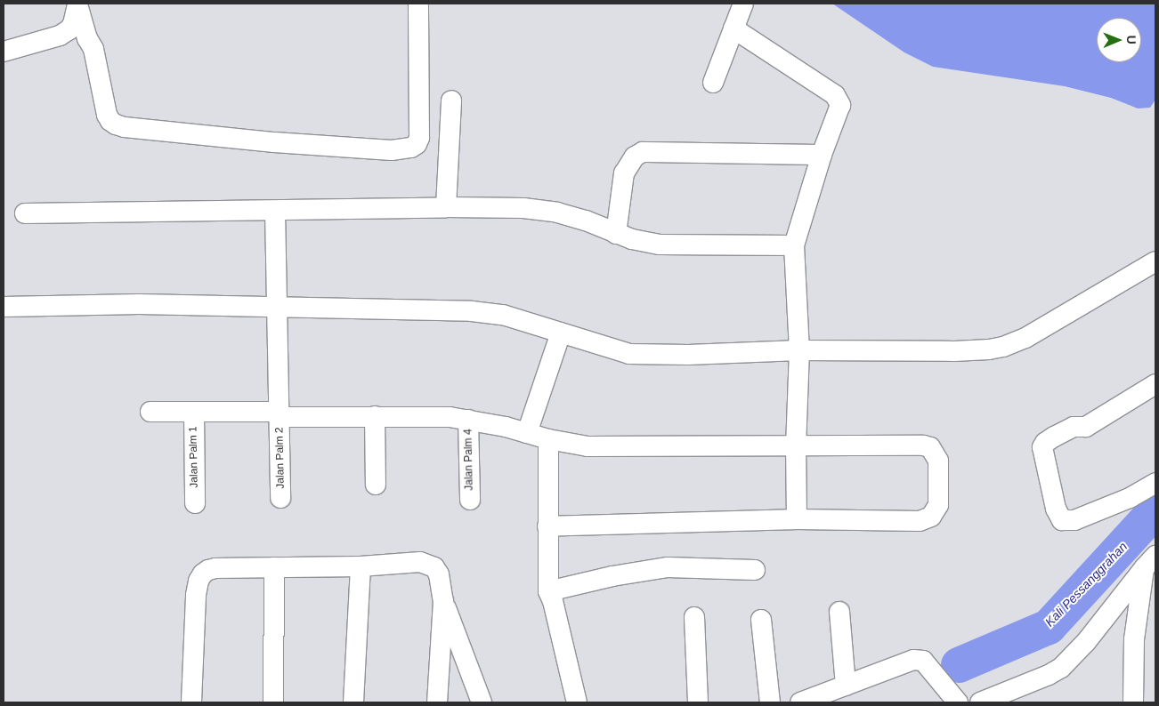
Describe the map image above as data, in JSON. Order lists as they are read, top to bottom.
{
  "streets": {
    "street": ["Jalan Palm 1", "Jalan Palm 2", "Jalan Palm 4"]
  },
  "water": ["Kali Pessanggrahan"],
  "north": "right"
}
